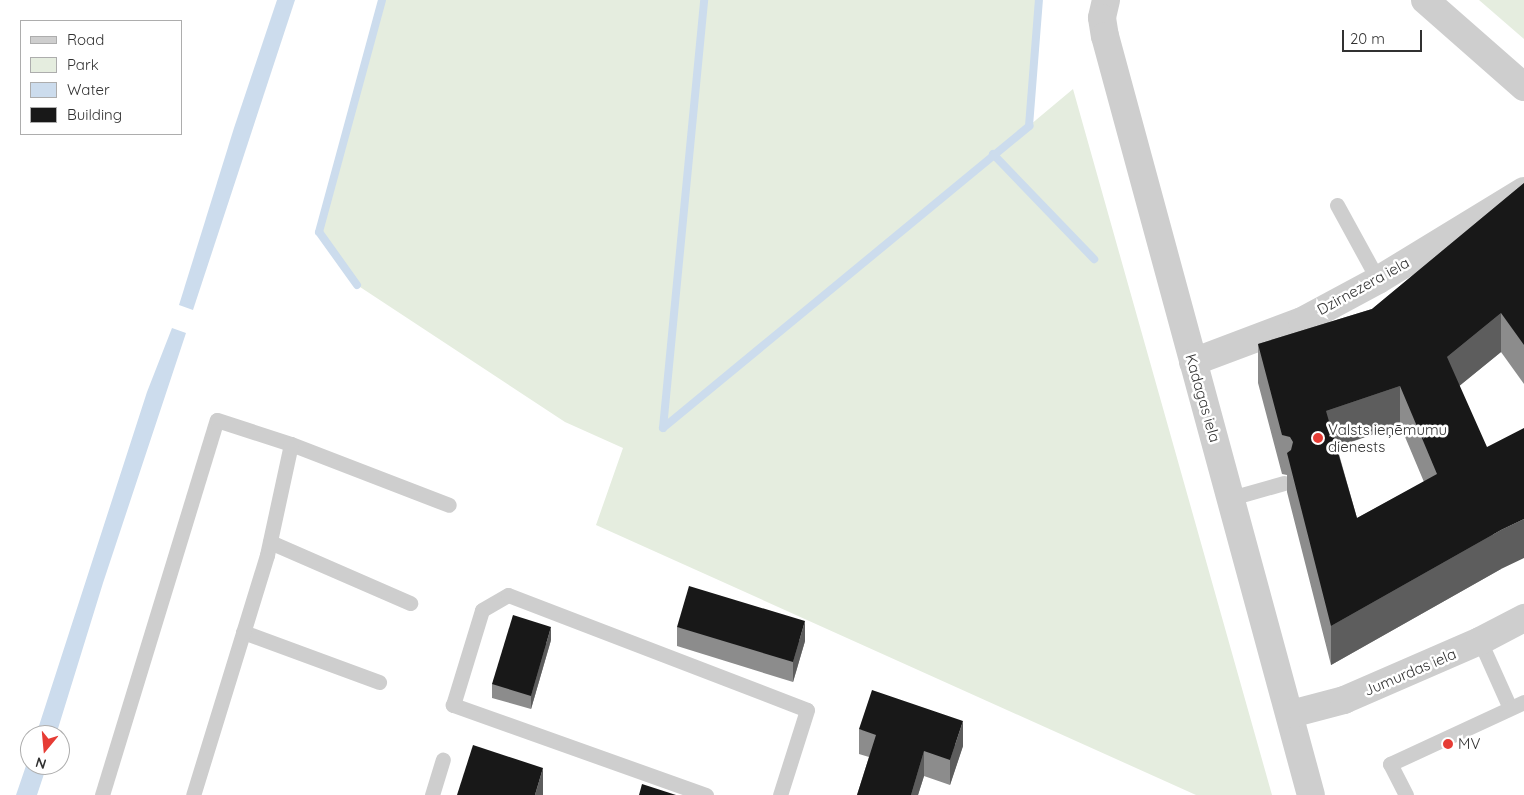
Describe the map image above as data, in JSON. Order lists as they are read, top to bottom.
{
  "streets": {
    "street": ["Dzirnezera iela", "Kadagas iela", "Jumurdas iela"]
  },
  "crossings": [
    ["Dzirnezera iela", "Kadagas iela"],
    ["Kadagas iela", "Jumurdas iela"]
  ],
  "places": ["Valsts ieņēmumu dienests", "MV"],
  "legend": [
    "Road",
    "Park",
    "Water",
    "Building"
  ],
  "scale_bar": "20 m",
  "north": "bottom"
}
